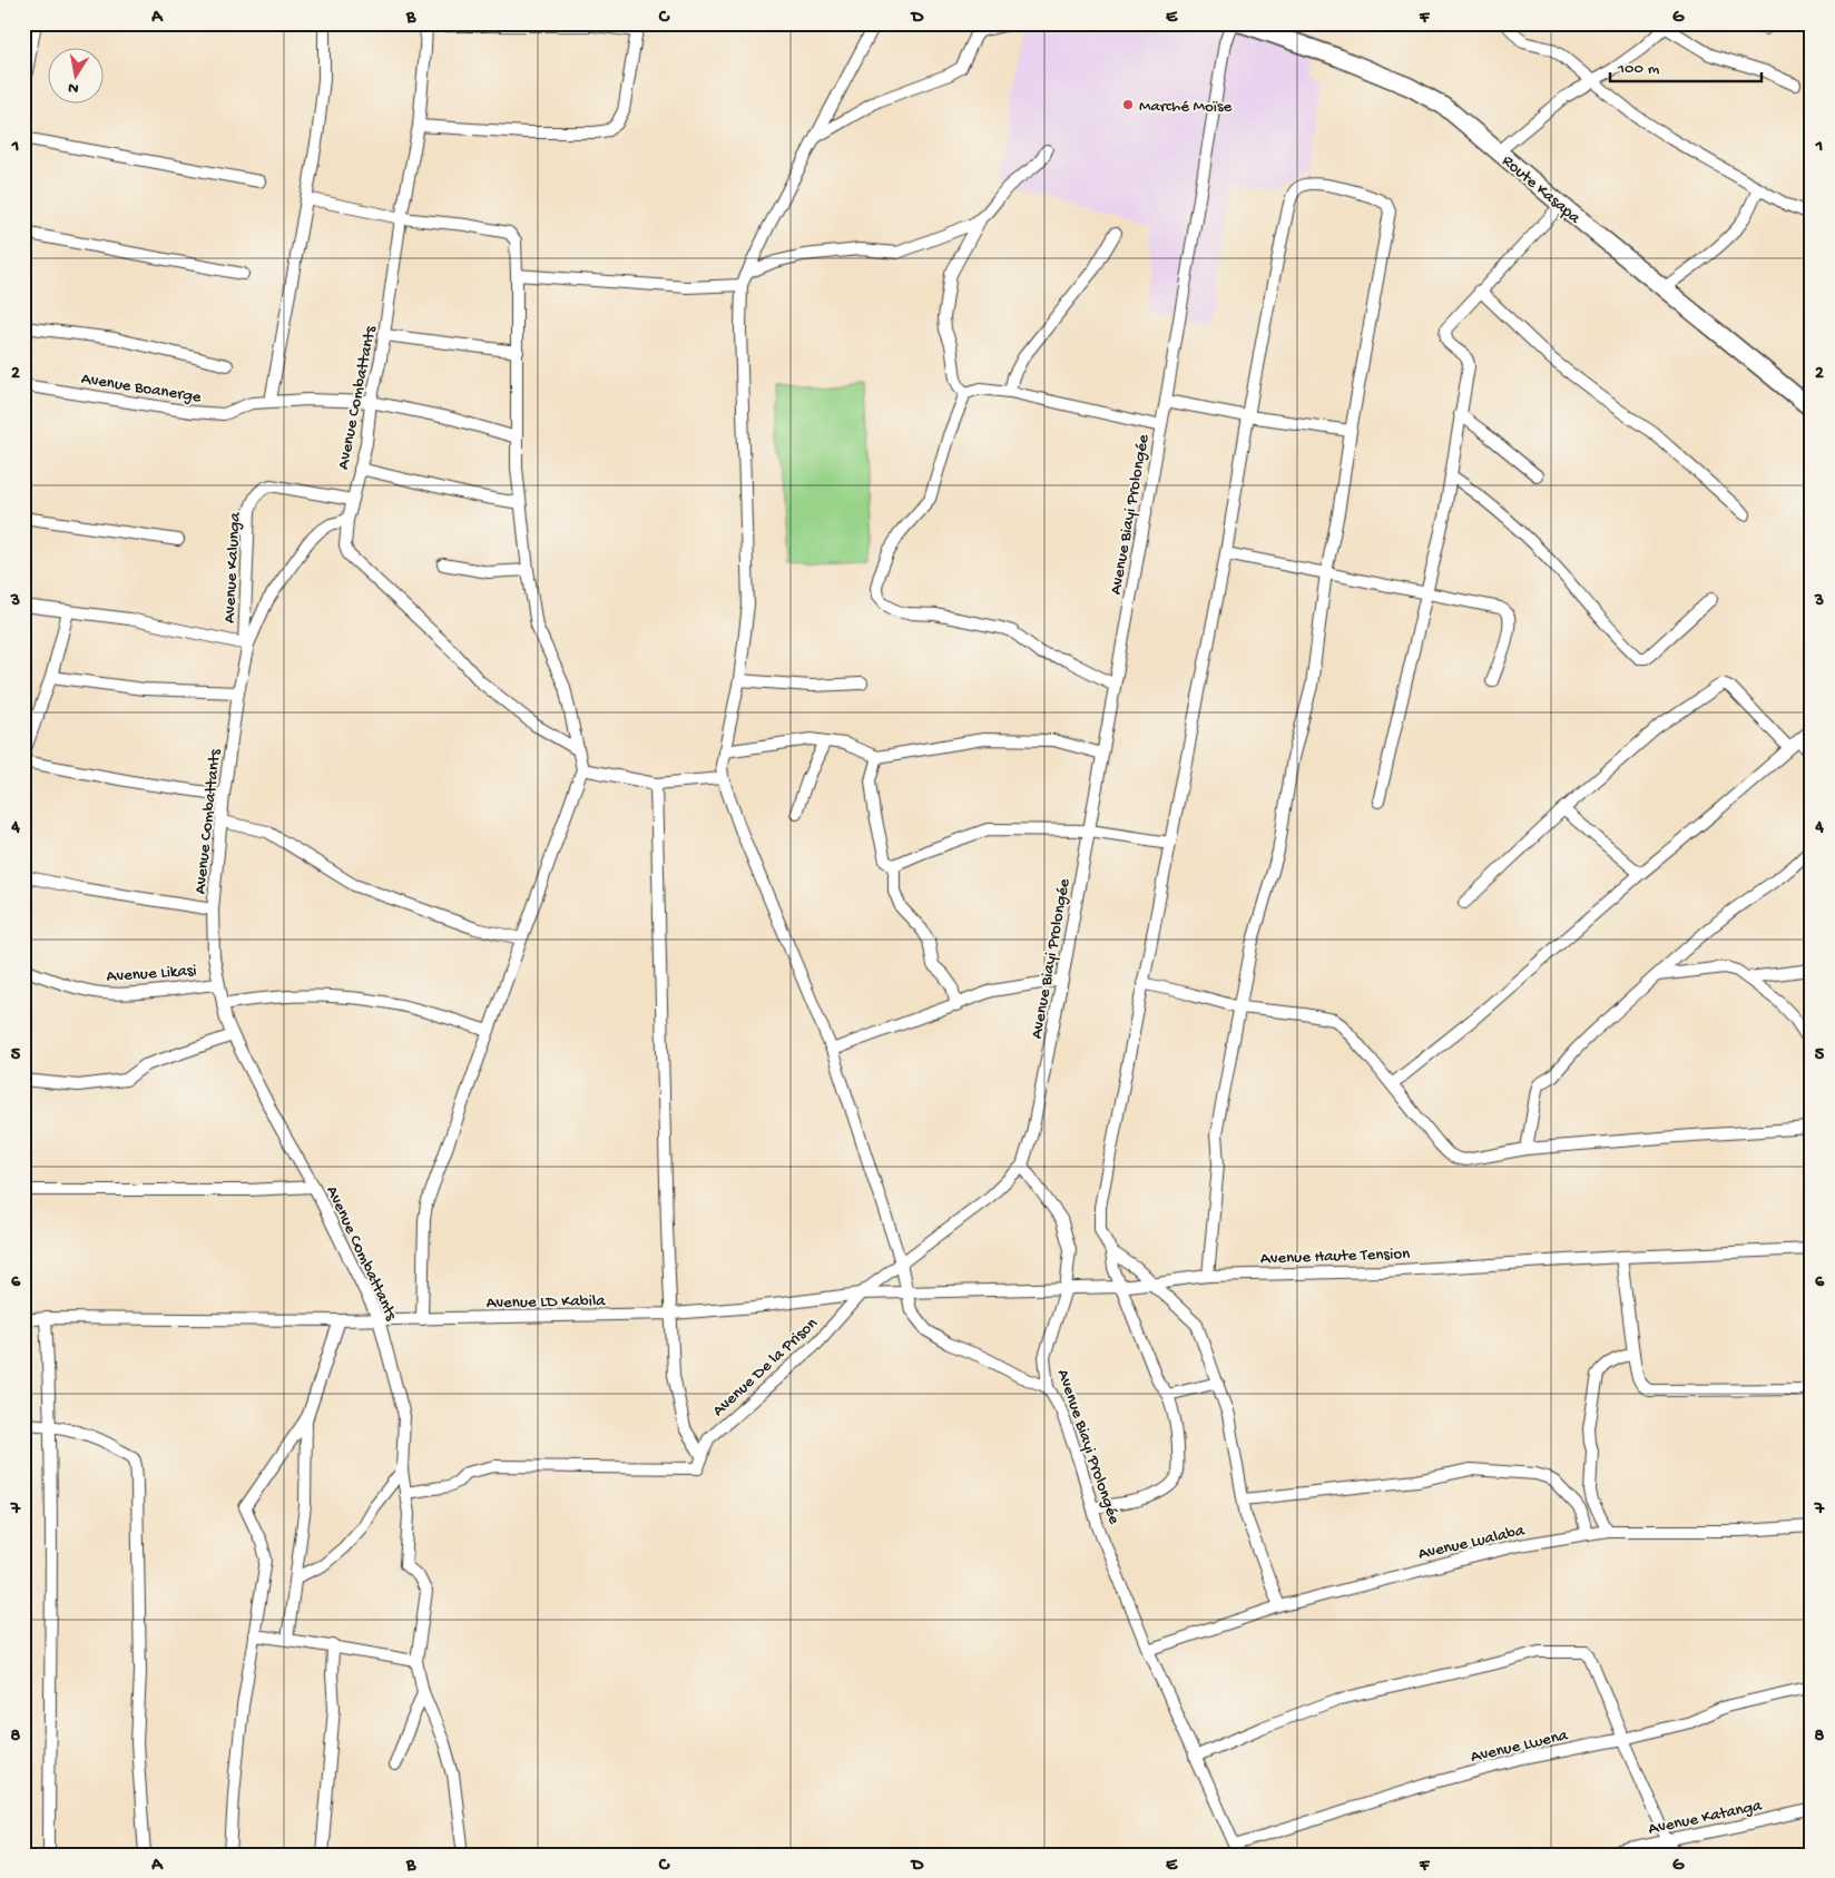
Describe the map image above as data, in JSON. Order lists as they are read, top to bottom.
{
  "streets": {
    "main road": ["Route Kasapa"],
    "street": [
      "Avenue Boanerge",
      "Avenue Combattants",
      "Avenue Biayi Prolongée",
      "Avenue Kalunga",
      "Avenue Likasi",
      "Avenue Haute Tension",
      "Avenue LD Kabila",
      "Avenue De la Prison",
      "Avenue Lualaba",
      "Avenue Lwena",
      "Avenue Katanga"
    ]
  },
  "crossings": [
    ["Avenue Boanerge", "Avenue Combattants"],
    ["Avenue Combattants", "Avenue Kalunga"],
    ["Avenue Combattants", "Avenue Likasi"],
    ["Avenue Combattants", "Avenue LD Kabila"],
    ["Avenue Biayi Prolongée", "Avenue Haute Tension"],
    ["Avenue Biayi Prolongée", "Avenue LD Kabila"],
    ["Avenue Biayi Prolongée", "Avenue Lualaba"],
    ["Avenue Biayi Prolongée", "Avenue Lwena"],
    ["Avenue Haute Tension", "Avenue LD Kabila"],
    ["Avenue Haute Tension", "Avenue De la Prison"],
    ["Avenue LD Kabila", "Avenue De la Prison"]
  ],
  "places": ["Marché Moïse"],
  "scale_bar": "100 m",
  "north": "bottom",
  "grid": {
    "columns": [
      "A",
      "B",
      "C",
      "D",
      "E",
      "F",
      "G"
    ],
    "rows": [
      "1",
      "2",
      "3",
      "4",
      "5",
      "6",
      "7",
      "8"
    ]
  }
}
